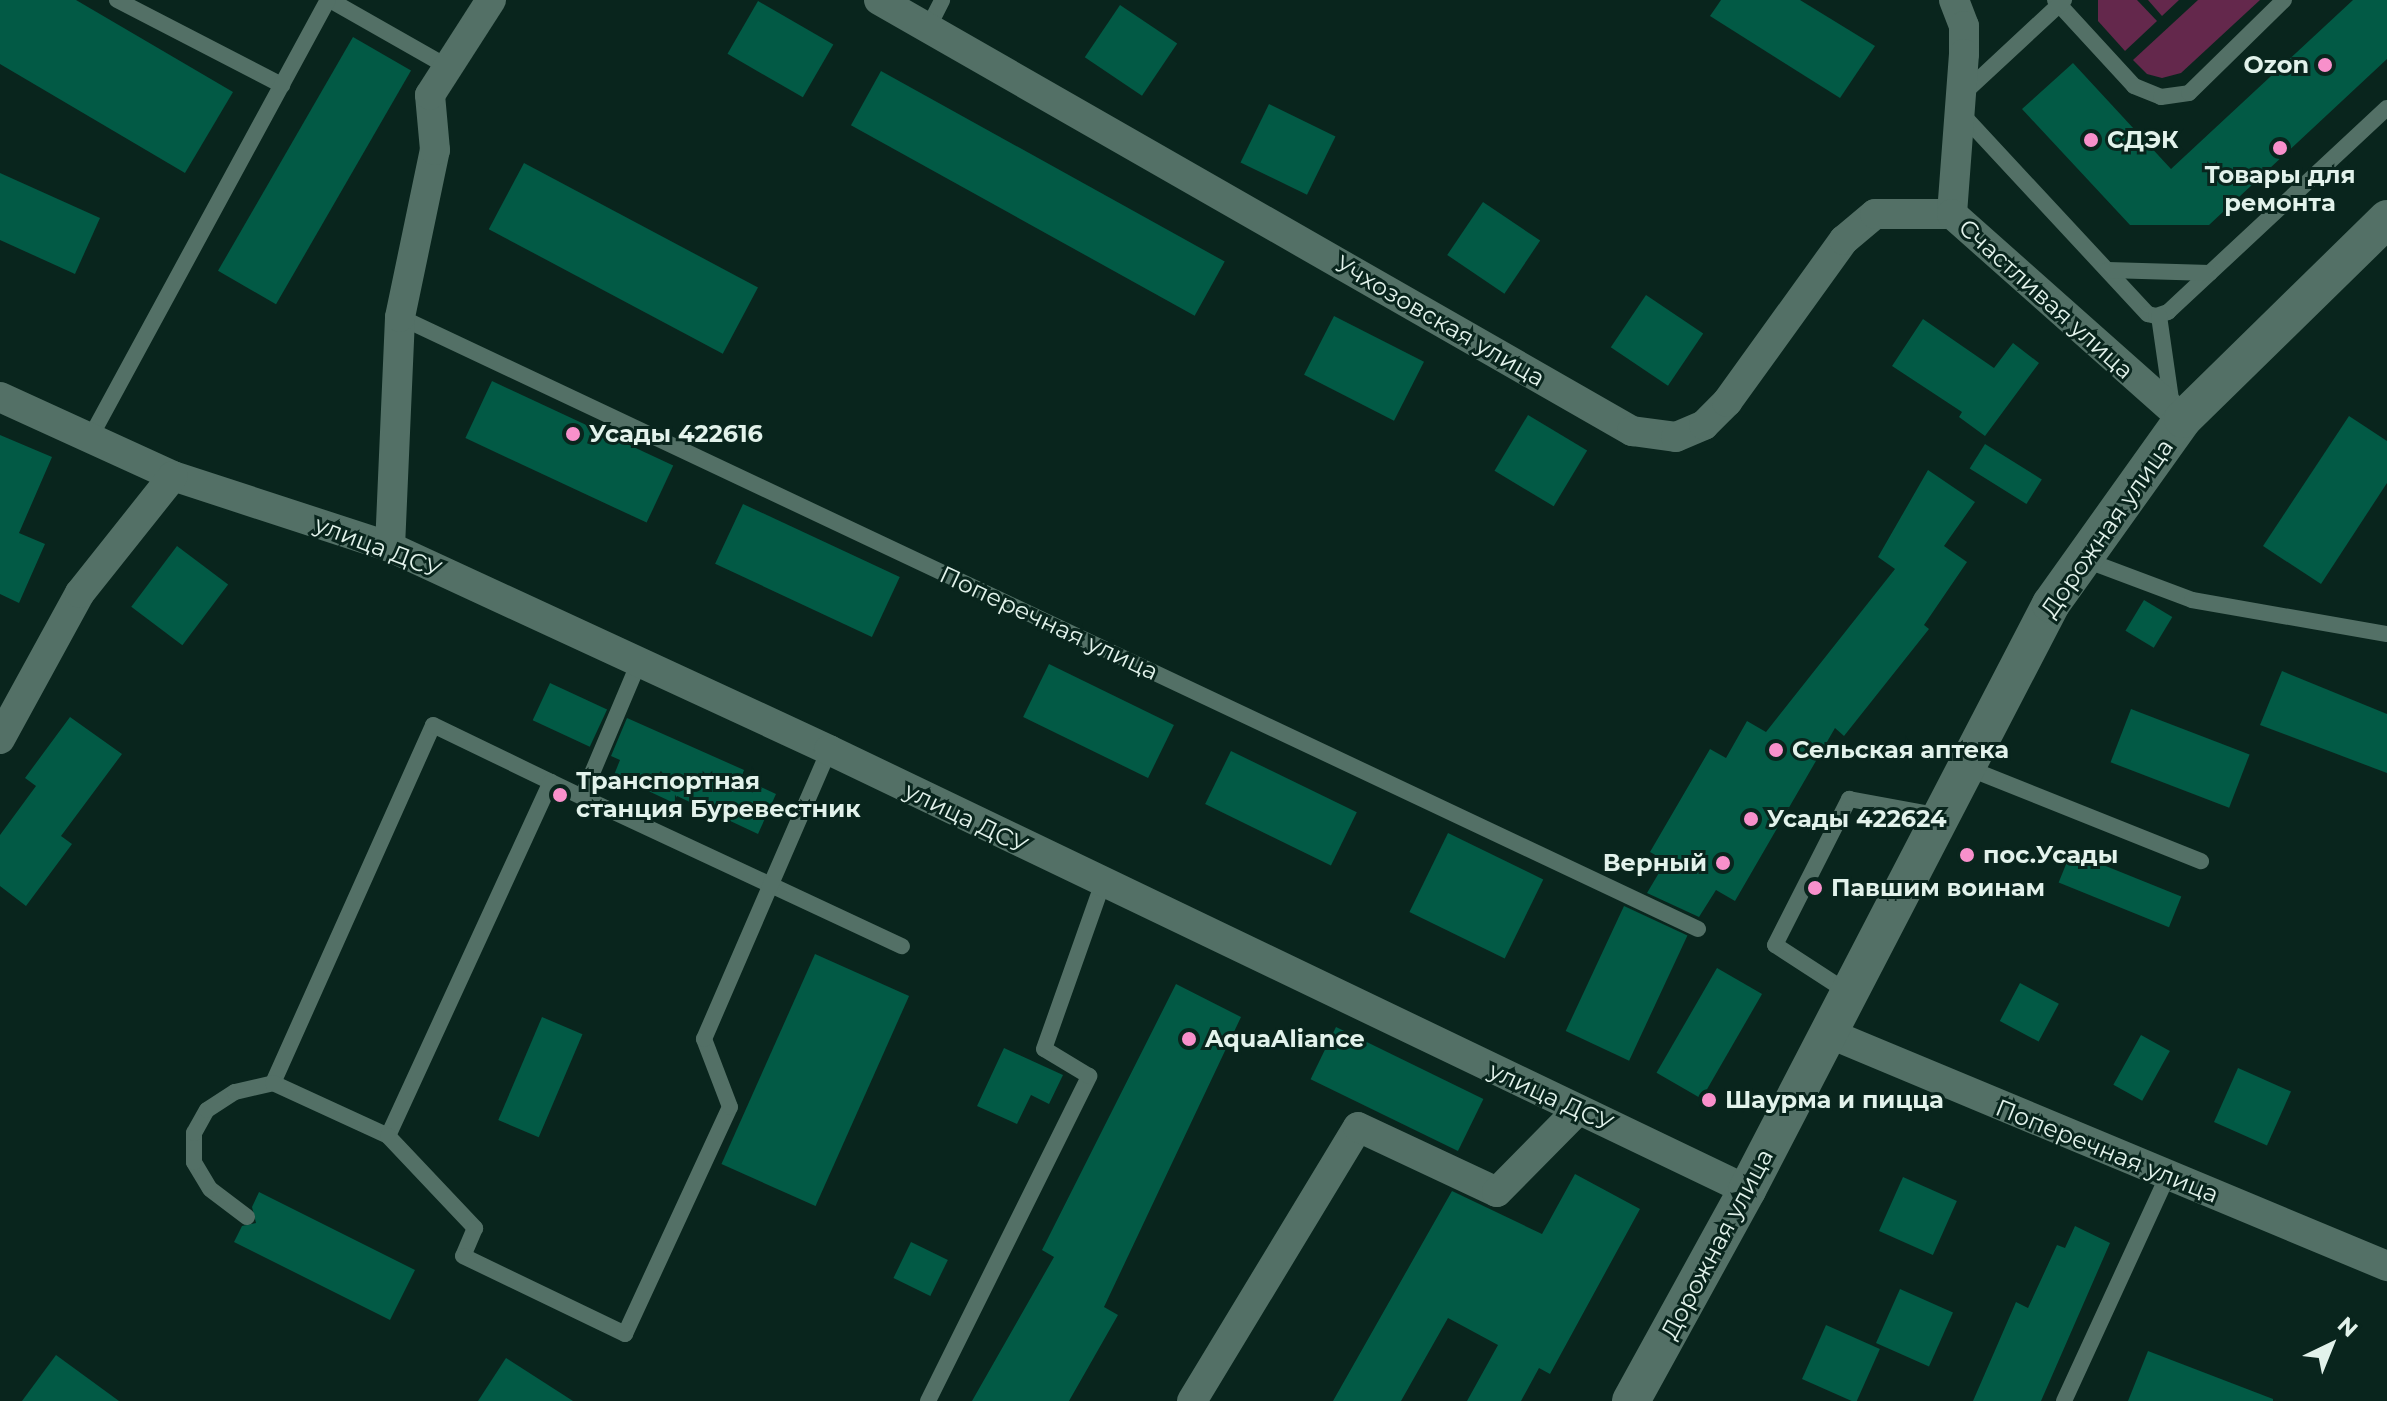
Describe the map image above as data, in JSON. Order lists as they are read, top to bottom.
{
  "streets": {
    "street": [
      "Счастливая улица",
      "Учхозовская улица",
      "Дорожная улица",
      "улица ДСУ",
      "Поперечная улица"
    ]
  },
  "crossings": [
    ["Счастливая улица", "Учхозовская улица"],
    ["Счастливая улица", "Дорожная улица"],
    ["Дорожная улица", "улица ДСУ"],
    ["Дорожная улица", "Поперечная улица"]
  ],
  "places": [
    "Ozon",
    "СДЭК",
    "Товары для ремонта",
    "Усады 422616",
    "Сельская аптека",
    "Транспортная станция Буревестник",
    "Усады 422624",
    "пос.Усады",
    "Верный",
    "Павшим воинам",
    "AquaAliance",
    "Шаурма и пицца"
  ],
  "north": "top right"
}
